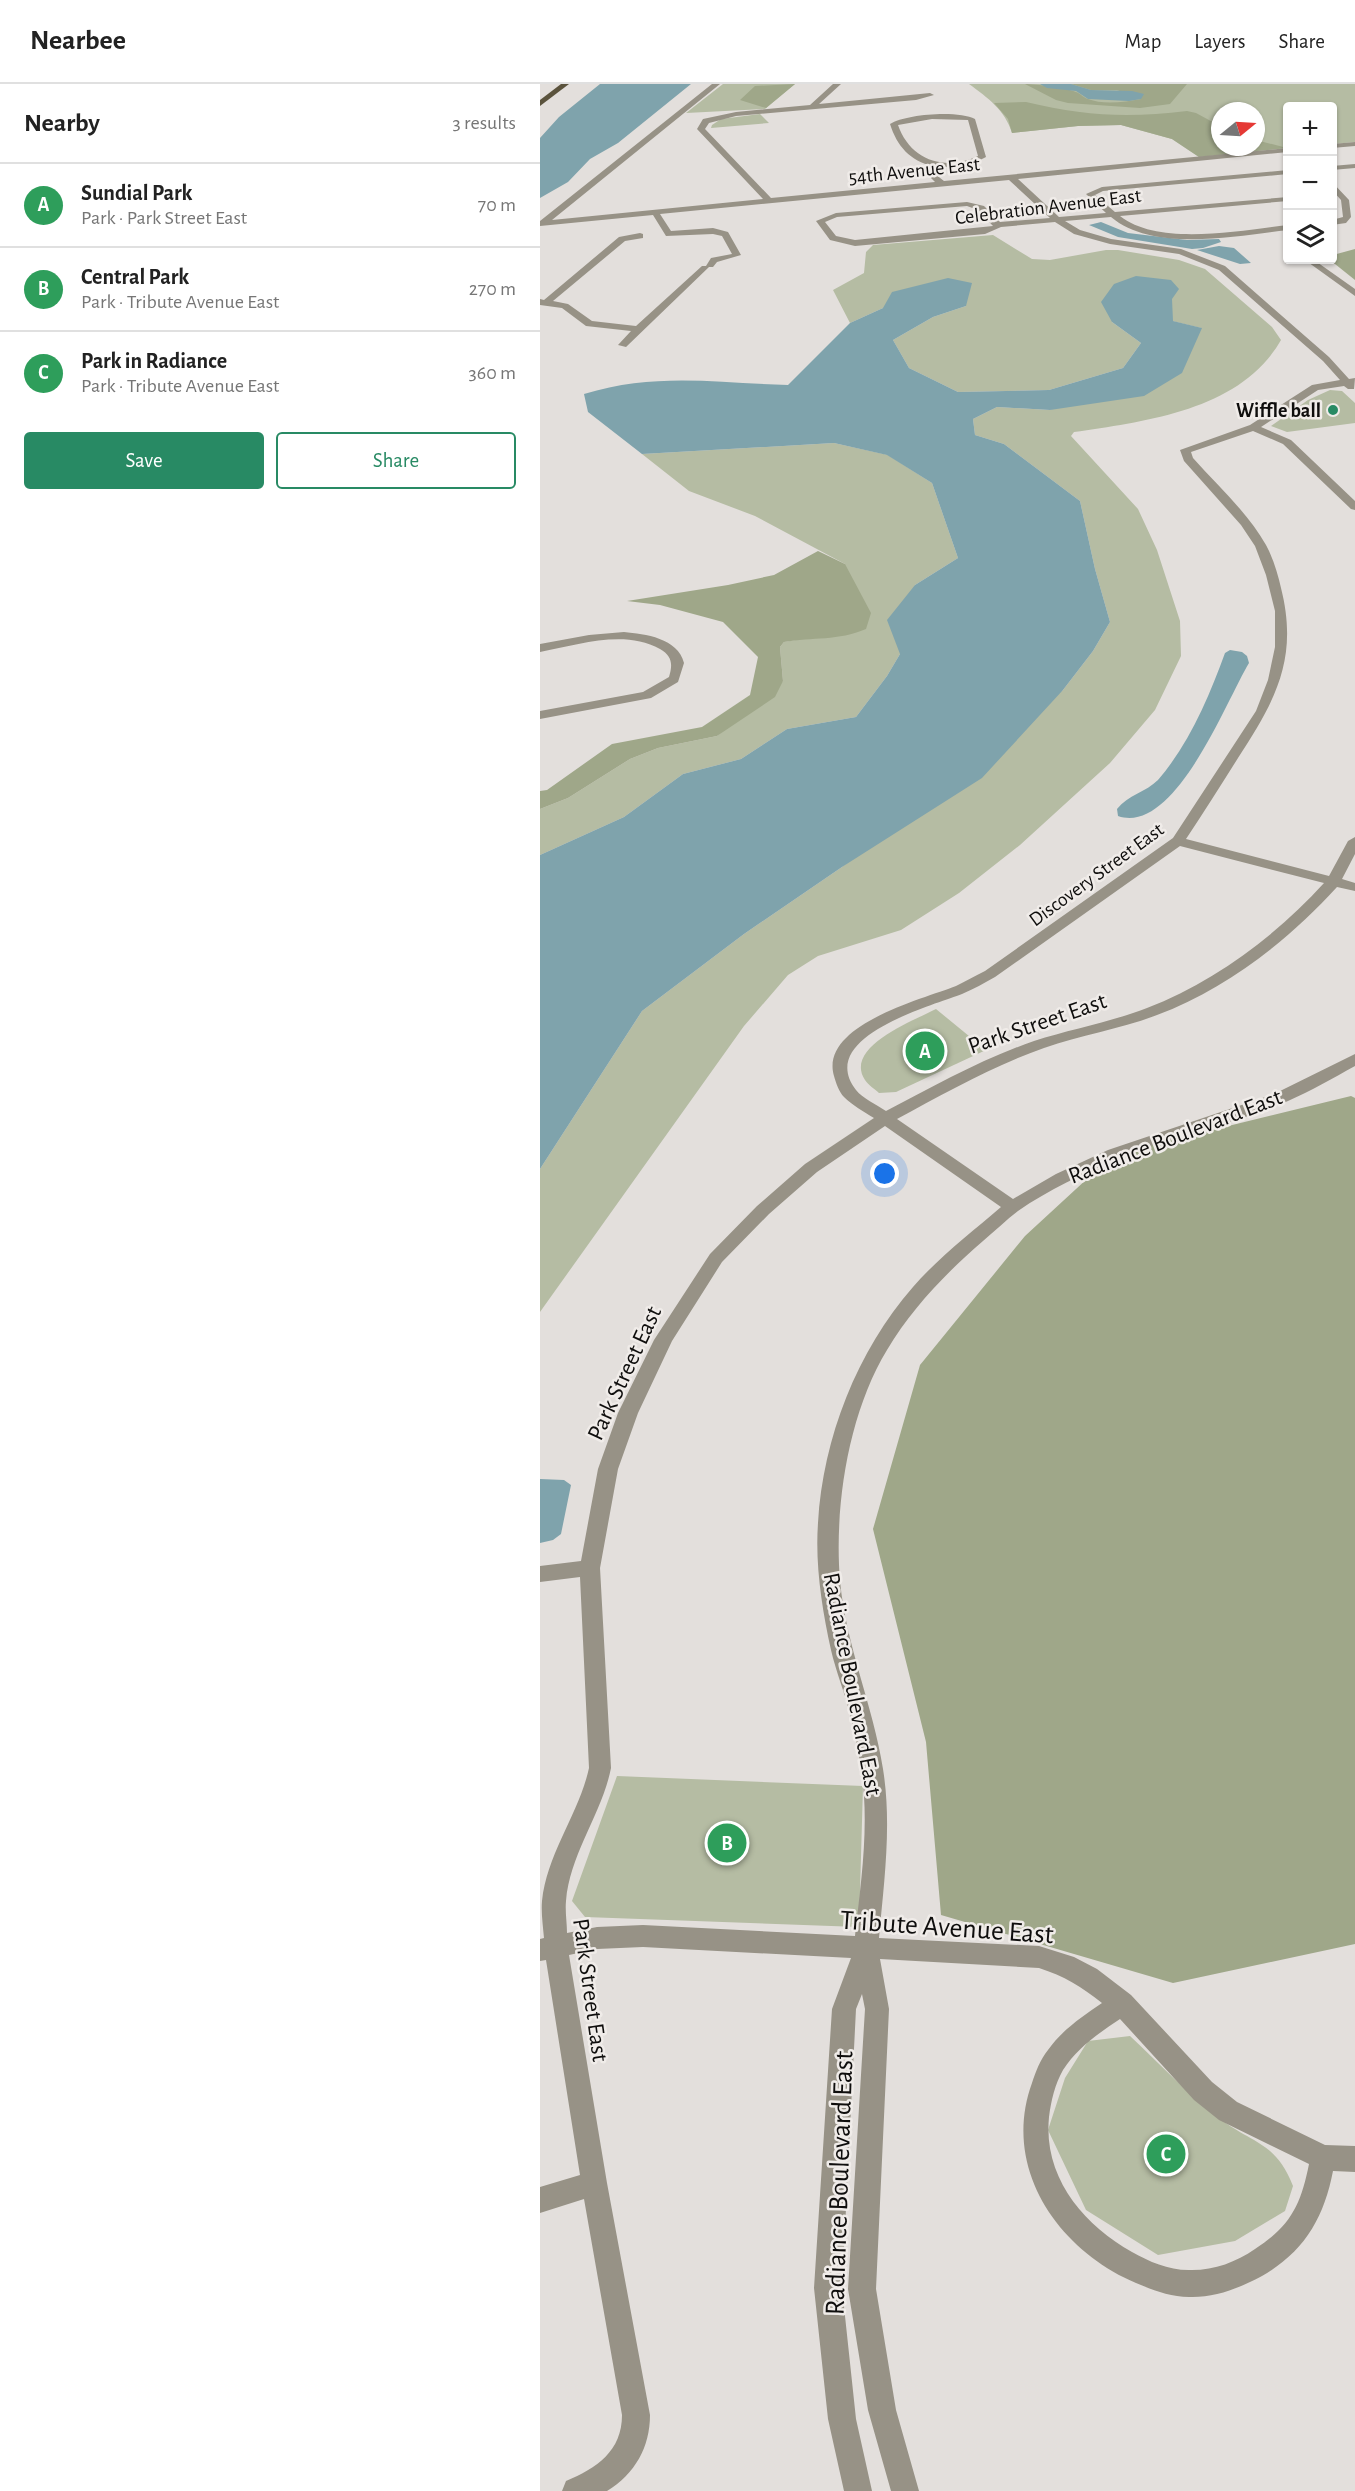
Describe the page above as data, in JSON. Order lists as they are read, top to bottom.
{
  "streets": {
    "street": [
      "54th Avenue East",
      "Celebration Avenue East",
      "Discovery Street East",
      "Park Street East",
      "Radiance Boulevard East",
      "Tribute Avenue East"
    ]
  },
  "crossings": [
    ["54th Avenue East", "Celebration Avenue East"],
    ["Discovery Street East", "Park Street East"],
    ["Park Street East", "Tribute Avenue East"],
    ["Radiance Boulevard East", "Tribute Avenue East"]
  ],
  "places": ["Wiffle ball"],
  "north": "right",
  "page": {
    "header": "Nearbee",
    "nav": ["Map", "Layers", "Share"],
    "heading": ["Nearby", "3 results"],
    "map_buttons": ["+", "−"],
    "list": [
      {
        "mark": "A",
        "name": "Sundial Park",
        "note": "Park · Park Street East",
        "value": "70 m"
      },
      {
        "mark": "B",
        "name": "Central Park",
        "note": "Park · Tribute Avenue East",
        "value": "270 m"
      },
      {
        "mark": "C",
        "name": "Park in Radiance",
        "note": "Park · Tribute Avenue East",
        "value": "360 m"
      }
    ],
    "buttons": ["Save", "Share"],
    "pins": ["A", "B", "C"]
  }
}
